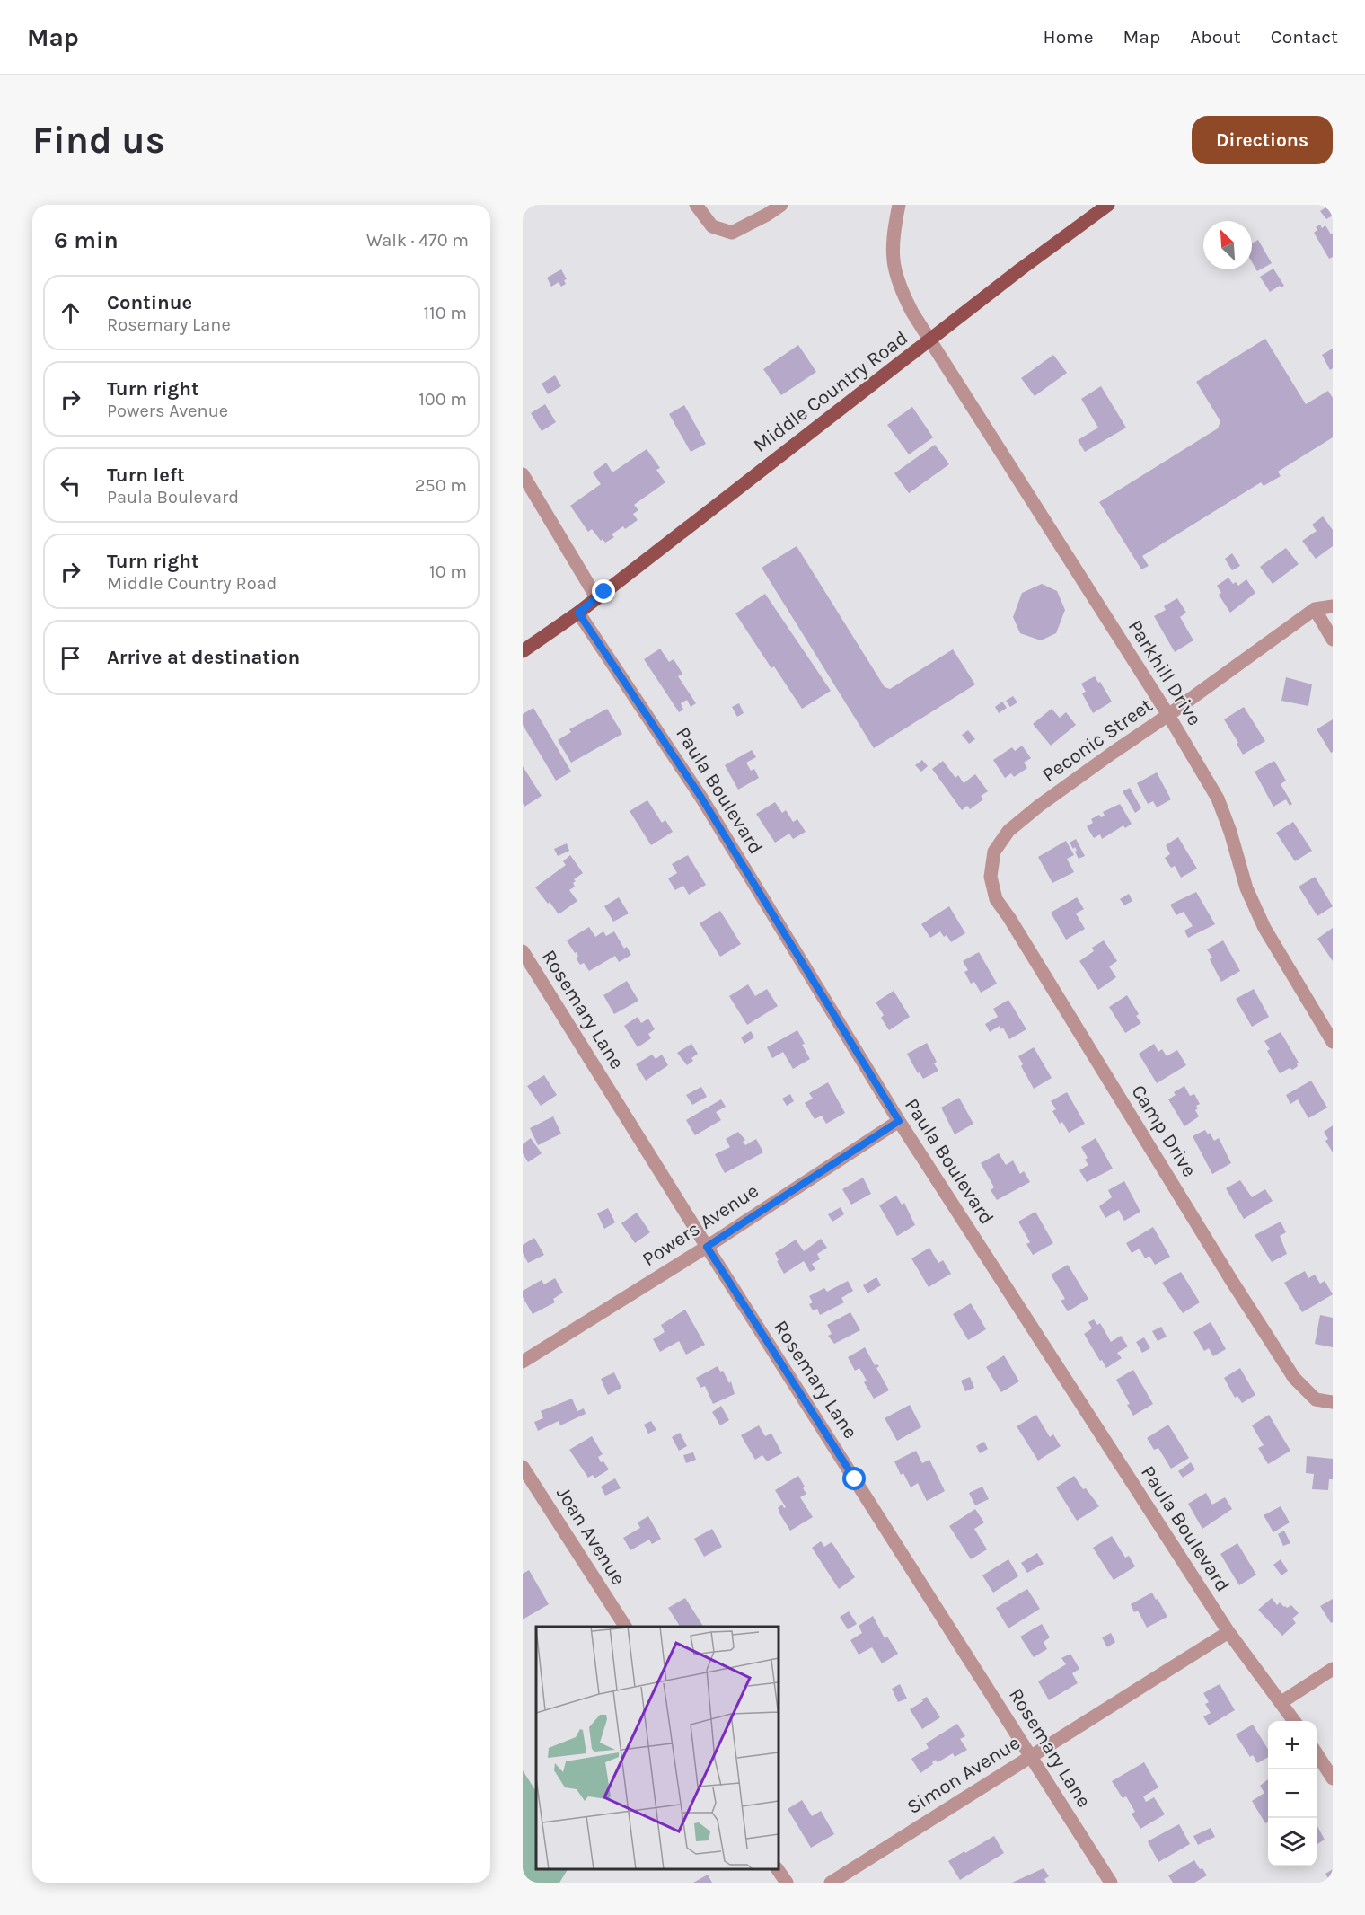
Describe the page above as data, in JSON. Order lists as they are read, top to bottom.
{
  "streets": {
    "main road": ["Middle Country Road"],
    "street": [
      "Parkhill Drive",
      "Peconic Street",
      "Paula Boulevard",
      "Rosemary Lane",
      "Camp Drive",
      "Powers Avenue",
      "Joan Avenue",
      "Simon Avenue"
    ]
  },
  "crossings": [
    ["Middle Country Road", "Parkhill Drive"],
    ["Middle Country Road", "Paula Boulevard"],
    ["Parkhill Drive", "Peconic Street"],
    ["Peconic Street", "Camp Drive"],
    ["Paula Boulevard", "Powers Avenue"],
    ["Paula Boulevard", "Simon Avenue"],
    ["Rosemary Lane", "Powers Avenue"],
    ["Rosemary Lane", "Simon Avenue"]
  ],
  "north": "top left",
  "page": {
    "header": "Map",
    "nav": [
      "Home",
      "Map",
      "About",
      "Contact"
    ],
    "buttons": "Directions",
    "title": "Find us",
    "heading": ["6 min", "Walk · 470 m"],
    "list": [
      ["Continue", "Rosemary Lane", "110 m"],
      ["Turn right", "Powers Avenue", "100 m"],
      ["Turn left", "Paula Boulevard", "250 m"],
      ["Turn right", "Middle Country Road", "10 m"],
      "Arrive at destination"
    ],
    "map_buttons": ["+", "−"]
  }
}
